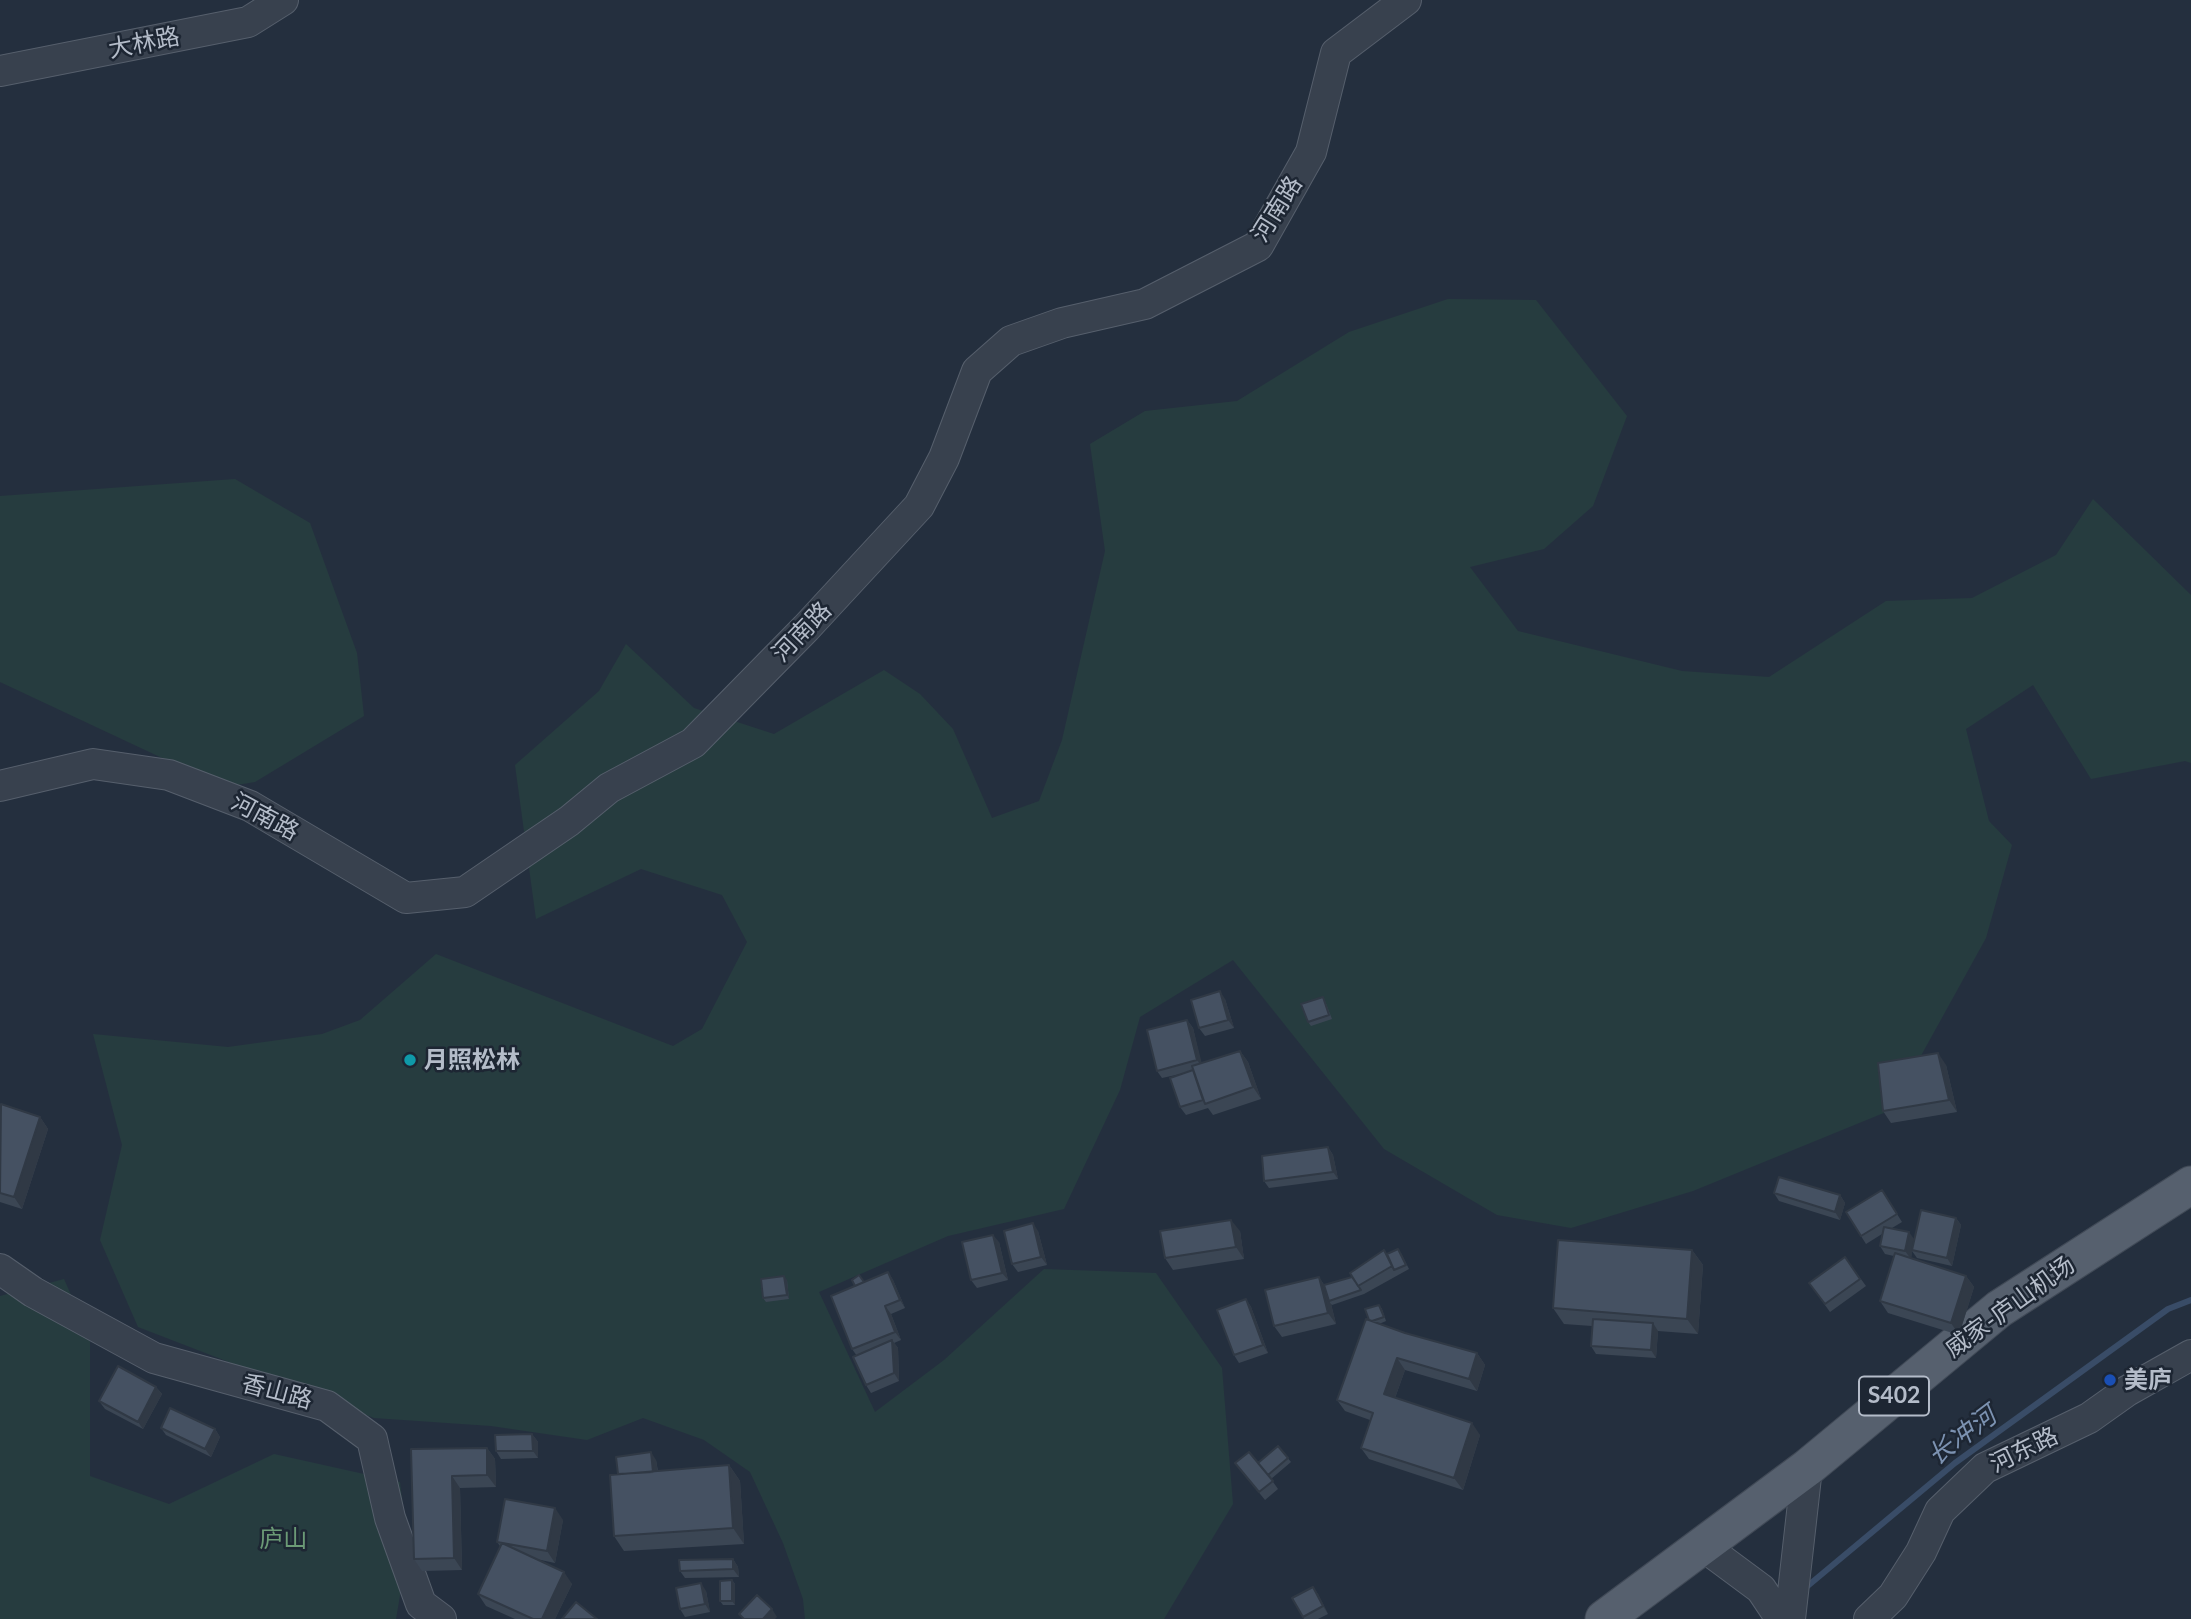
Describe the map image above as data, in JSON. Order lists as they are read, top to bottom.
{
  "streets": {
    "main road": ["威家-庐山机场", "S402"],
    "street": [
      "大林路",
      "河南路",
      "香山路",
      "河东路"
    ]
  },
  "water": ["长冲河"],
  "parks": ["庐山"],
  "places": ["月照松林", "美庐"]
}
